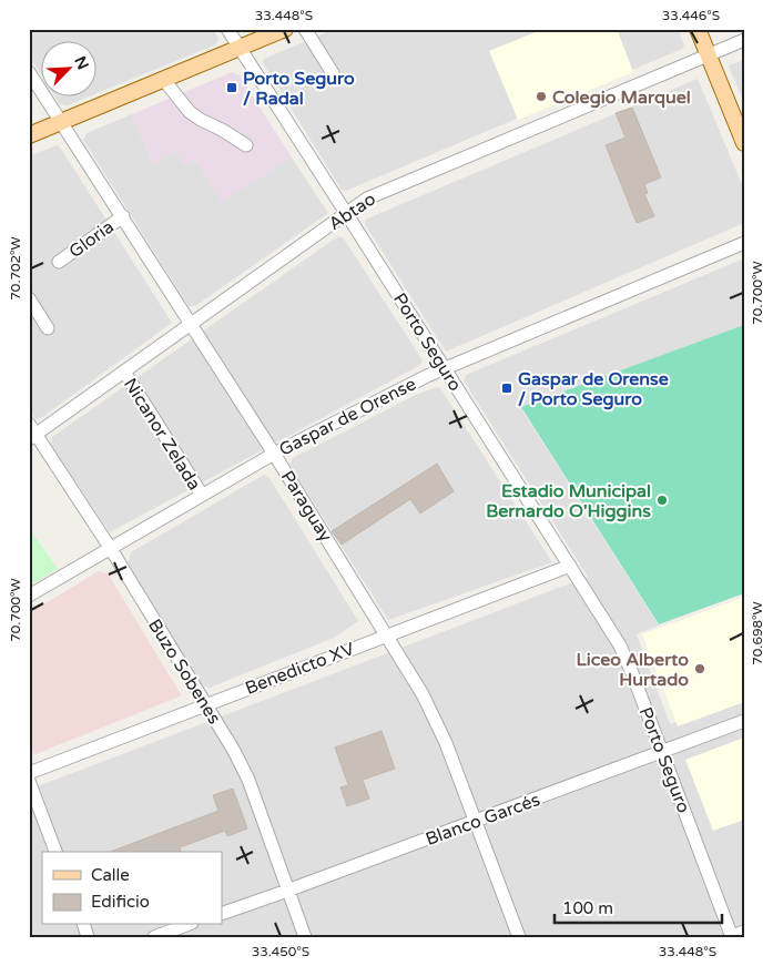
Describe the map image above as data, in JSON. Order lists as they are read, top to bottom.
{
  "streets": {
    "street": [
      "Abtao",
      "Gloria",
      "Porto Seguro",
      "Gaspar de Orense",
      "Nicanor Zelada",
      "Paraguay",
      "Benedicto XV",
      "Buzo Sobenes",
      "Blanco Garcés"
    ]
  },
  "crossings": [
    ["Abtao", "Porto Seguro"],
    ["Abtao", "Nicanor Zelada"],
    ["Abtao", "Paraguay"],
    ["Abtao", "Buzo Sobenes"],
    ["Gloria", "Paraguay"],
    ["Porto Seguro", "Gaspar de Orense"],
    ["Porto Seguro", "Benedicto XV"],
    ["Porto Seguro", "Blanco Garcés"],
    ["Gaspar de Orense", "Nicanor Zelada"],
    ["Gaspar de Orense", "Paraguay"],
    ["Gaspar de Orense", "Buzo Sobenes"],
    ["Paraguay", "Benedicto XV"],
    ["Paraguay", "Blanco Garcés"],
    ["Benedicto XV", "Buzo Sobenes"],
    ["Buzo Sobenes", "Blanco Garcés"]
  ],
  "places": {
    "transit": ["Porto Seguro / Radal", "Gaspar de Orense / Porto Seguro"],
    "other": ["Colegio Marquel", "Estadio Municipal Bernardo O'Higgins", "Liceo Alberto Hurtado"]
  },
  "legend": ["Calle", "Edificio"],
  "scale_bar": "100 m",
  "north": "top right",
  "coordinates": [
    "33.448°S",
    "33.446°S",
    "70.702°W",
    "70.700°W",
    "70.698°W",
    "33.450°S"
  ]
}
